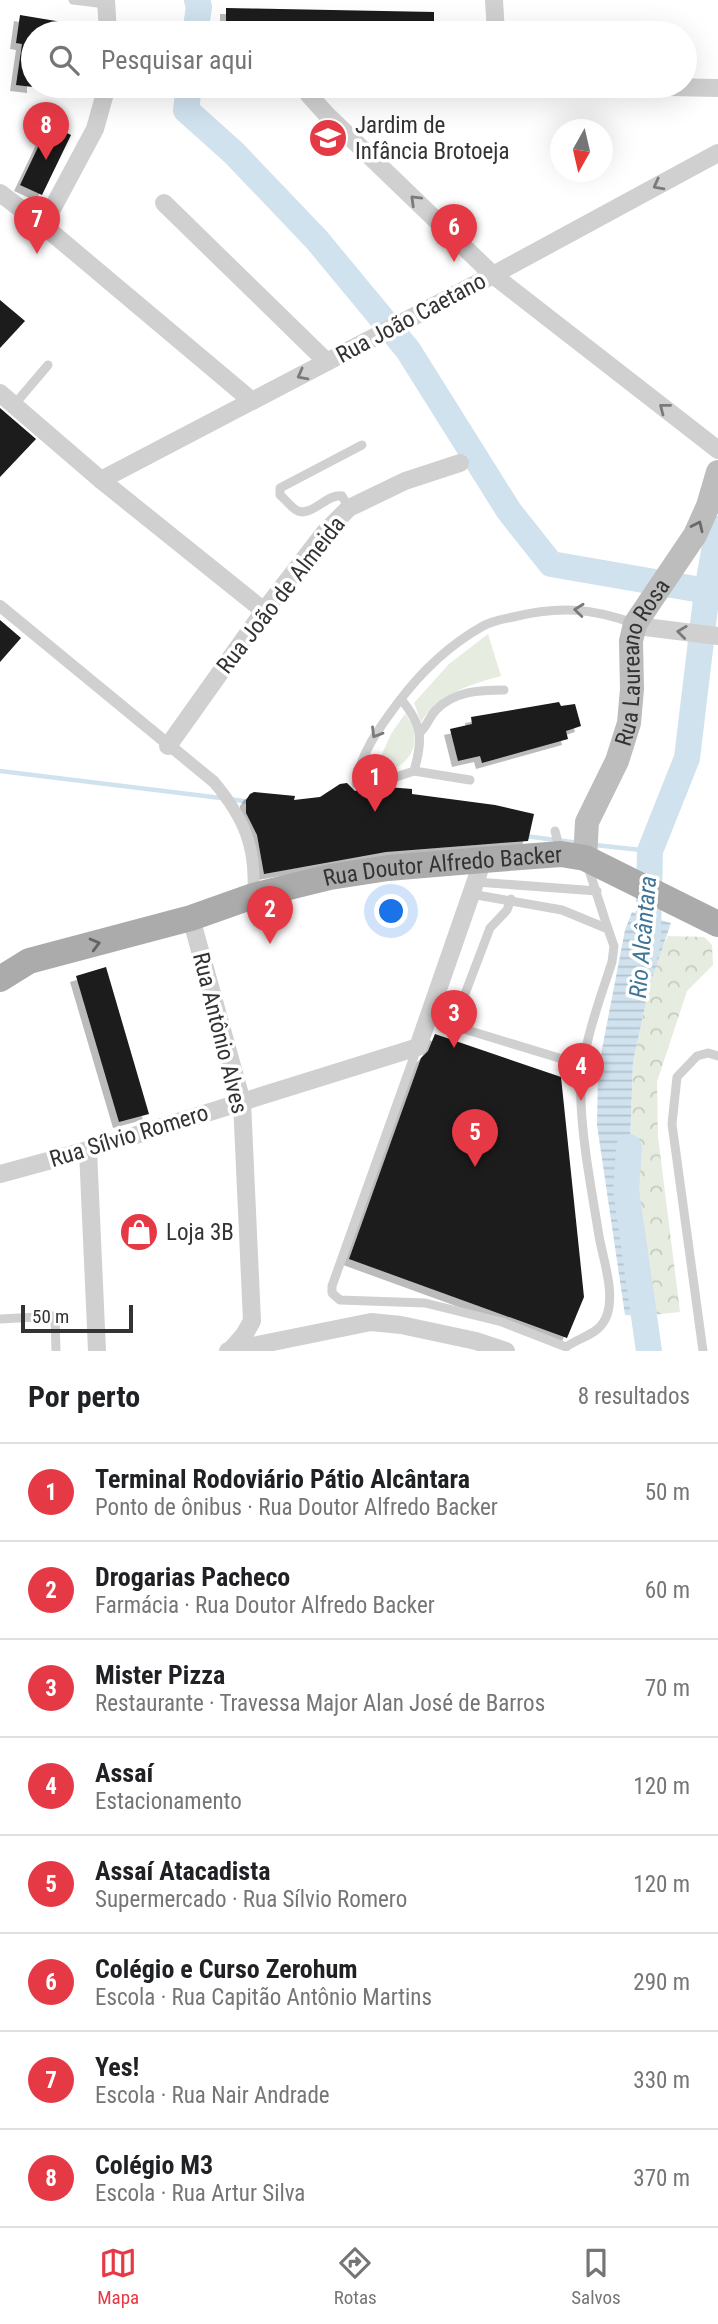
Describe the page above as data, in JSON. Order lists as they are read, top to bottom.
{
  "streets": {
    "main road": ["Rua Laureano Rosa", "Rua Doutor Alfredo Backer"],
    "street": [
      "Rua João Caetano",
      "Rua João de Almeida",
      "Rua Antônio Alves",
      "Rua Sílvio Romero"
    ]
  },
  "crossings": [
    ["Rua Laureano Rosa", "Rua Doutor Alfredo Backer"],
    ["Rua Doutor Alfredo Backer", "Rua Antônio Alves"],
    ["Rua Antônio Alves", "Rua Sílvio Romero"]
  ],
  "one_way": ["Rua João Caetano", "Rua Laureano Rosa"],
  "water": ["Rio Alcântara"],
  "places": {
    "school or university": ["Jardim de Infância Brotoeja"],
    "shop": ["Loja 3B"]
  },
  "scale_bar": "50 m",
  "north": "bottom",
  "page": {
    "search": "Pesquisar aqui",
    "pins": [
      "8",
      "7",
      "6",
      "1",
      "2",
      "3",
      "4",
      "5"
    ],
    "scale": "50 m",
    "heading": ["Por perto", "8 resultados"],
    "list": [
      {
        "mark": "1",
        "name": "Terminal Rodoviário Pátio Alcântara",
        "note": "Ponto de ônibus · Rua Doutor Alfredo Backer",
        "value": "50 m"
      },
      {
        "mark": "2",
        "name": "Drogarias Pacheco",
        "note": "Farmácia · Rua Doutor Alfredo Backer",
        "value": "60 m"
      },
      {
        "mark": "3",
        "name": "Mister Pizza",
        "note": "Restaurante · Travessa Major Alan José de Barros",
        "value": "70 m"
      },
      {
        "mark": "4",
        "name": "Assaí",
        "note": "Estacionamento",
        "value": "120 m"
      },
      {
        "mark": "5",
        "name": "Assaí Atacadista",
        "note": "Supermercado · Rua Sílvio Romero",
        "value": "120 m"
      },
      {
        "mark": "6",
        "name": "Colégio e Curso Zerohum",
        "note": "Escola · Rua Capitão Antônio Martins",
        "value": "290 m"
      },
      {
        "mark": "7",
        "name": "Yes!",
        "note": "Escola · Rua Nair Andrade",
        "value": "330 m"
      },
      {
        "mark": "8",
        "name": "Colégio M3",
        "note": "Escola · Rua Artur Silva",
        "value": "370 m"
      }
    ],
    "nav": ["Mapa", "Rotas", "Salvos"]
  }
}
